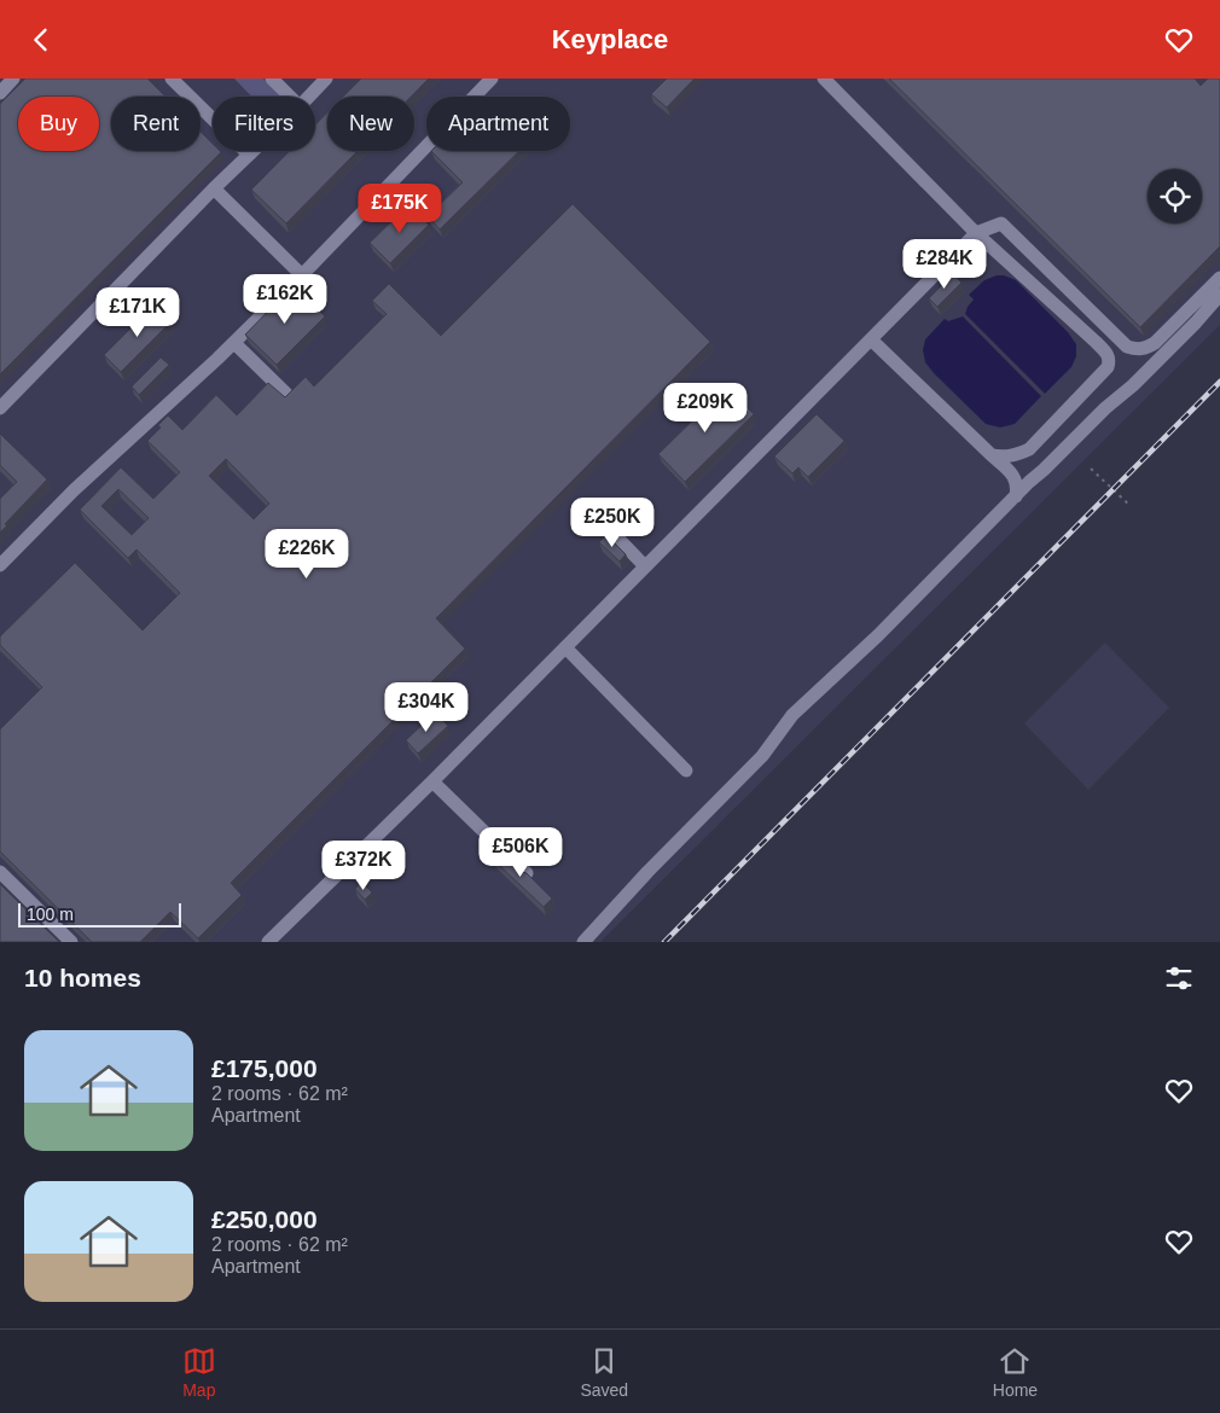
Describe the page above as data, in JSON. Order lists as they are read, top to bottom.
{
  "scale_bar": "100 m",
  "page": {
    "header": "Keyplace",
    "chip": [
      "Buy",
      "Rent",
      "Filters",
      "New",
      "Apartment"
    ],
    "price": [
      "£175K",
      "£284K",
      "£162K",
      "£171K",
      "£209K",
      "£250K",
      "£226K",
      "£304K",
      "£506K",
      "£372K"
    ],
    "scale": "100 m",
    "heading": "10 homes",
    "list": [
      {
        "name": "£175,000",
        "note": "2 rooms · 62 m² · Apartment"
      },
      {
        "name": "£250,000",
        "note": "2 rooms · 62 m² · Apartment"
      }
    ],
    "tabs": ["Map", "Saved", "Home"]
  }
}
